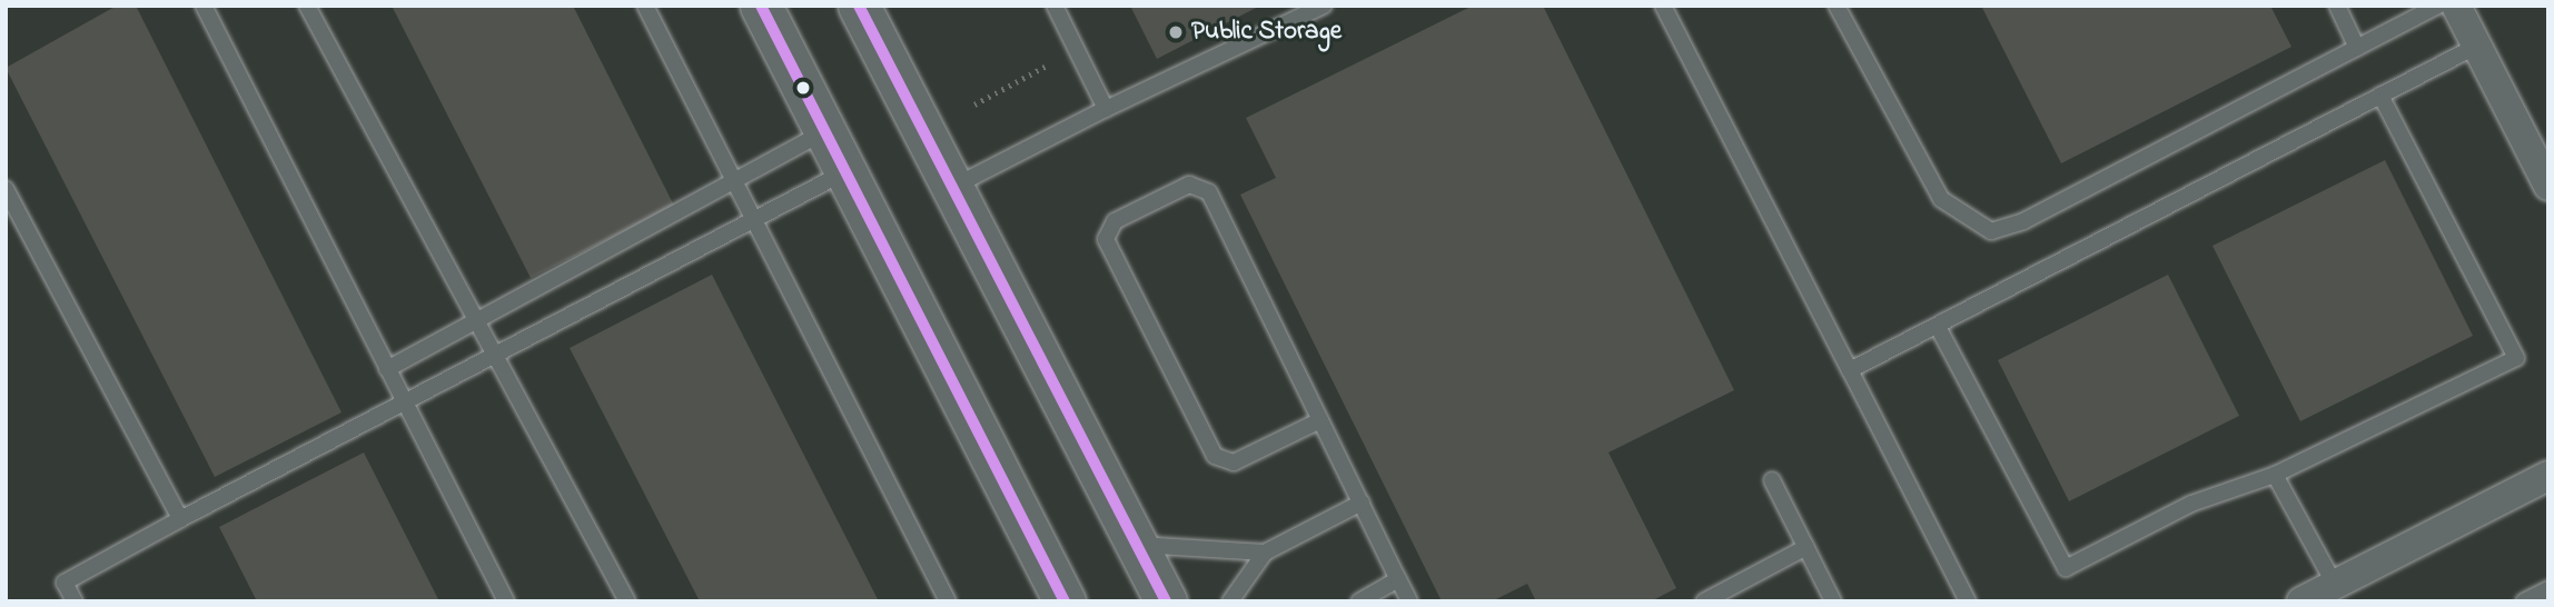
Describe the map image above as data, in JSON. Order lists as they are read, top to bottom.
{
  "places": ["Public Storage"]
}
